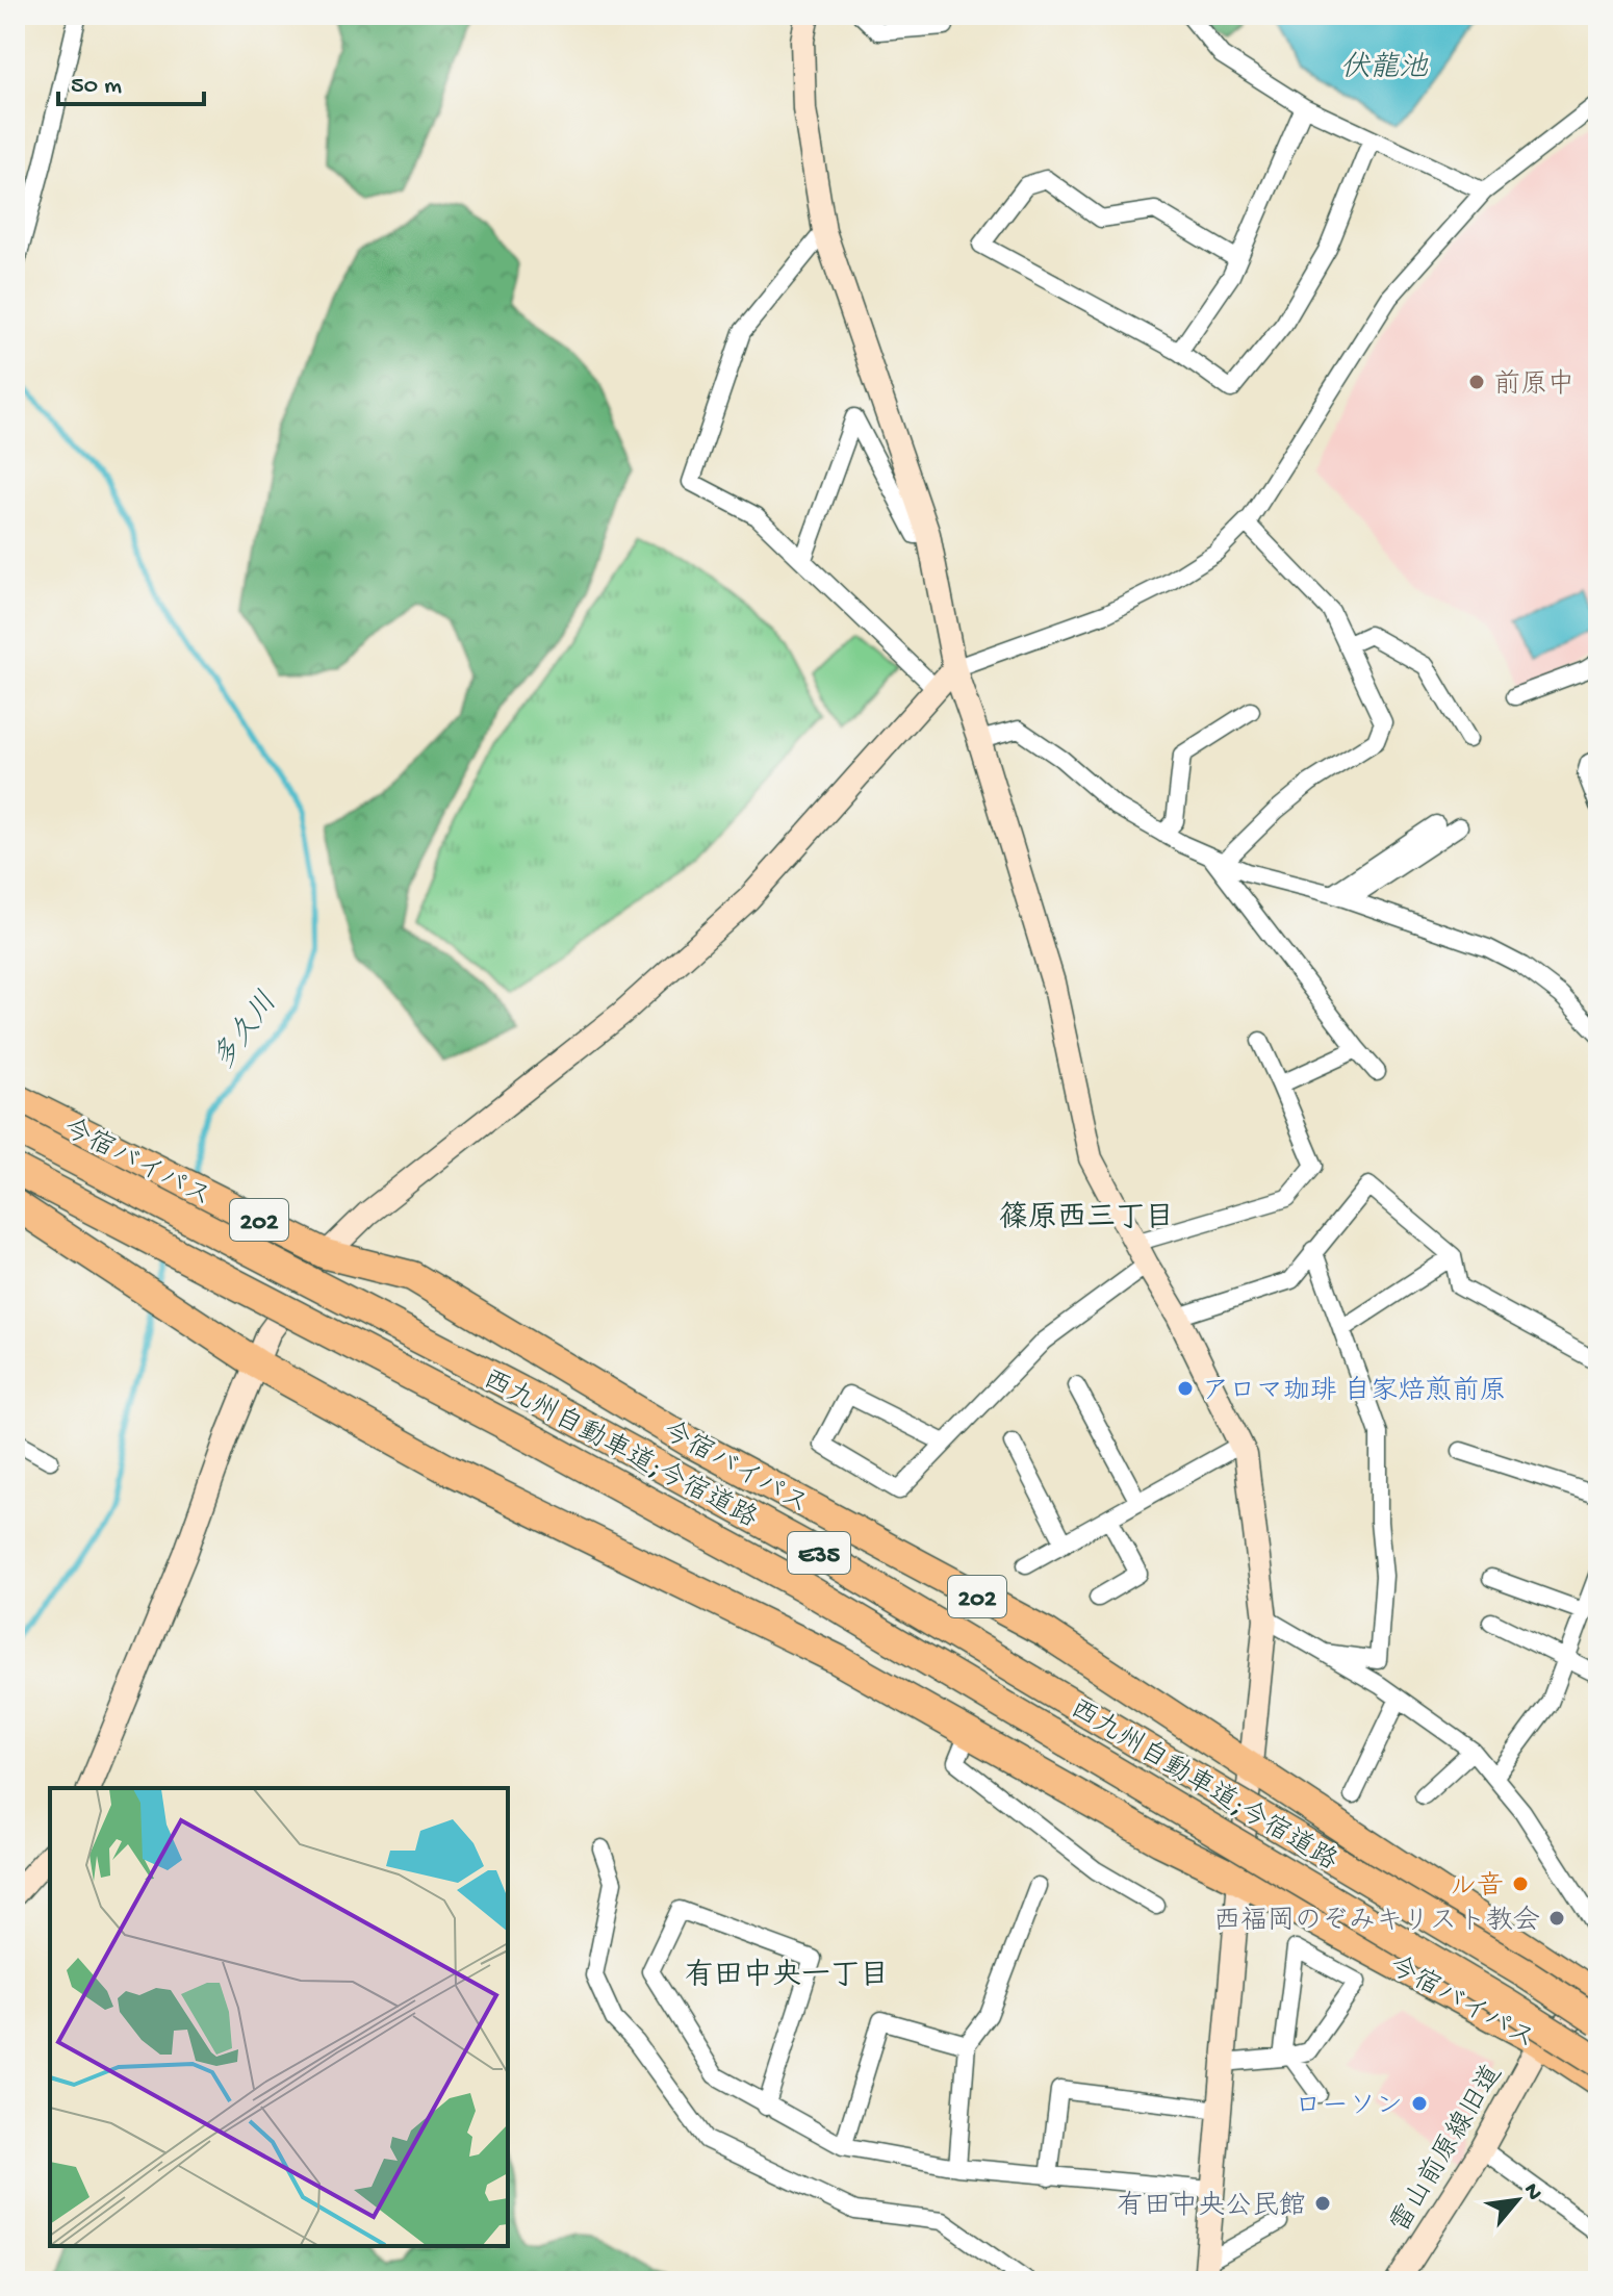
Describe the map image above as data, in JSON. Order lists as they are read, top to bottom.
{
  "streets": {
    "highway": [
      "今宿バイパス",
      "202",
      "西九州自動車道;今宿道路",
      "E35"
    ],
    "street": ["雷山前原線旧道"]
  },
  "crossings": [
    ["今宿バイパス", "雷山前原線旧道"]
  ],
  "districts": ["篠原西三丁目", "有田中央一丁目"],
  "water": ["伏龍池", "多久川"],
  "places": [
    "前原中",
    "アロマ珈琲 自家焙煎前原",
    "ル音",
    "西福岡のぞみキリスト教会",
    "ローソン",
    "有田中央公民館"
  ],
  "scale_bar": "50 m",
  "north": "top right"
}
